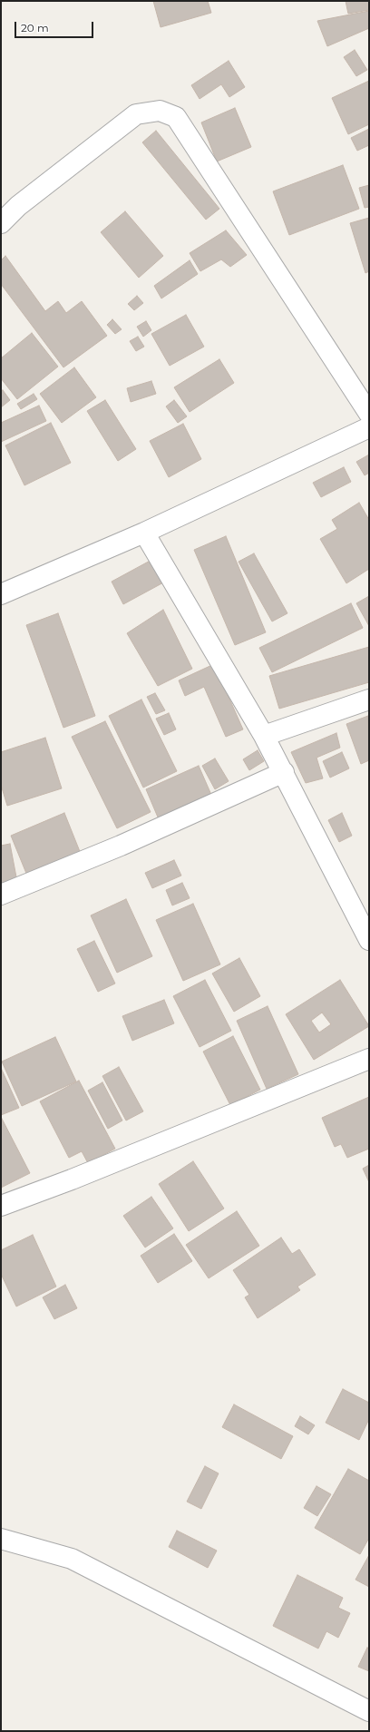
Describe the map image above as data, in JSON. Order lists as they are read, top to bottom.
{
  "scale_bar": "20 m"
}
